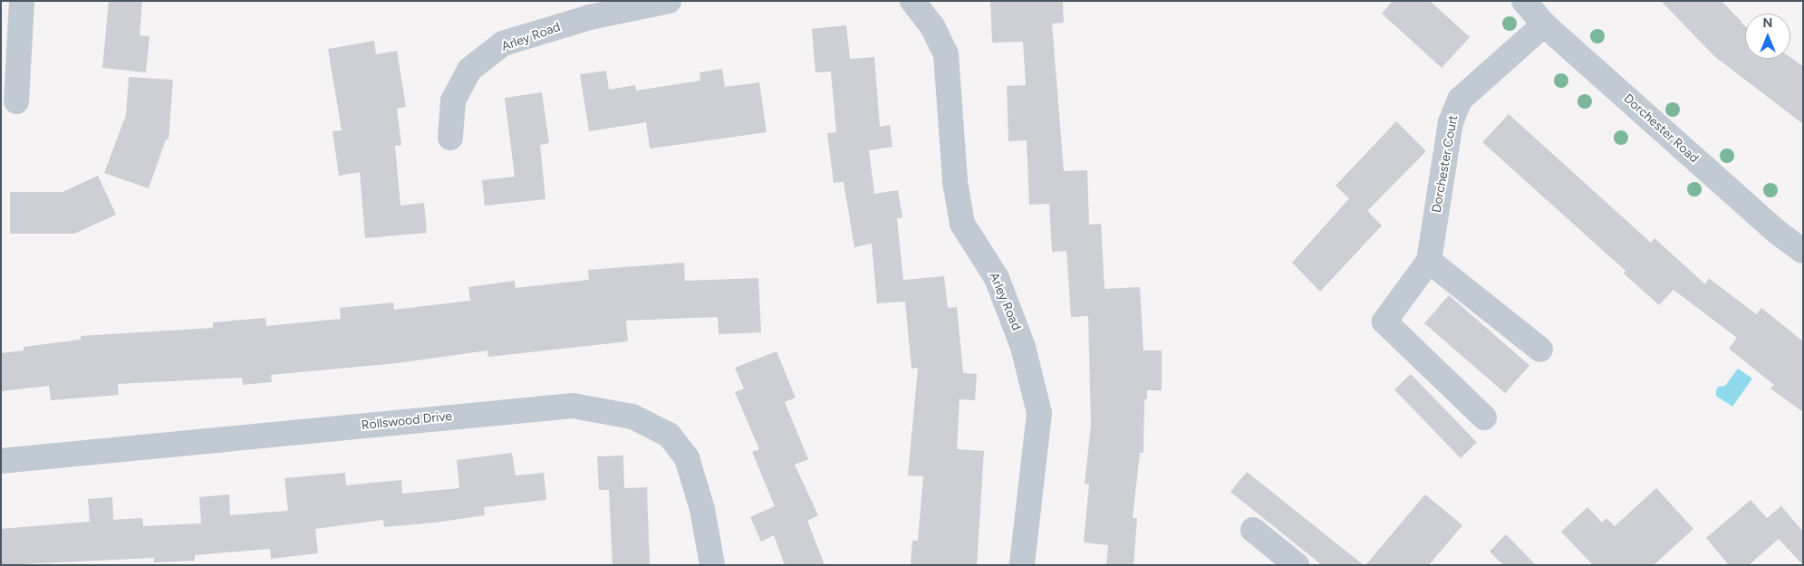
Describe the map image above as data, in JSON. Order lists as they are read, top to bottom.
{
  "streets": {
    "street": [
      "Arley Road",
      "Dorchester Road",
      "Dorchester Court",
      "Rollswood Drive"
    ]
  },
  "crossings": [
    ["Dorchester Road", "Dorchester Court"]
  ],
  "north": "top"
}
